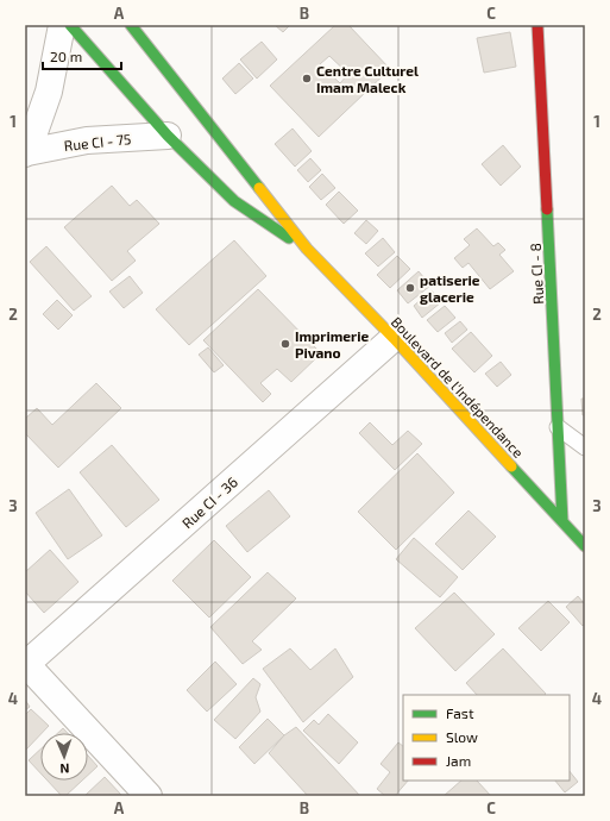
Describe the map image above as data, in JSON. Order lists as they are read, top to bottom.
{
  "streets": {
    "main road": ["Rue CI - 8", "Boulevard de l'Indépendance"],
    "street": ["Rue CI - 75", "Rue CI - 36"]
  },
  "crossings": [
    ["Rue CI - 75", "Boulevard de l'Indépendance"],
    ["Rue CI - 8", "Boulevard de l'Indépendance"],
    ["Boulevard de l'Indépendance", "Rue CI - 36"]
  ],
  "places": ["Centre Culturel Imam Maleck", "patiserie glacerie", "Imprimerie Pivano"],
  "legend": ["Fast", "Slow", "Jam"],
  "scale_bar": "20 m",
  "north": "bottom",
  "grid": {
    "columns": ["A", "B", "C"],
    "rows": [
      "1",
      "2",
      "3",
      "4"
    ]
  }
}
